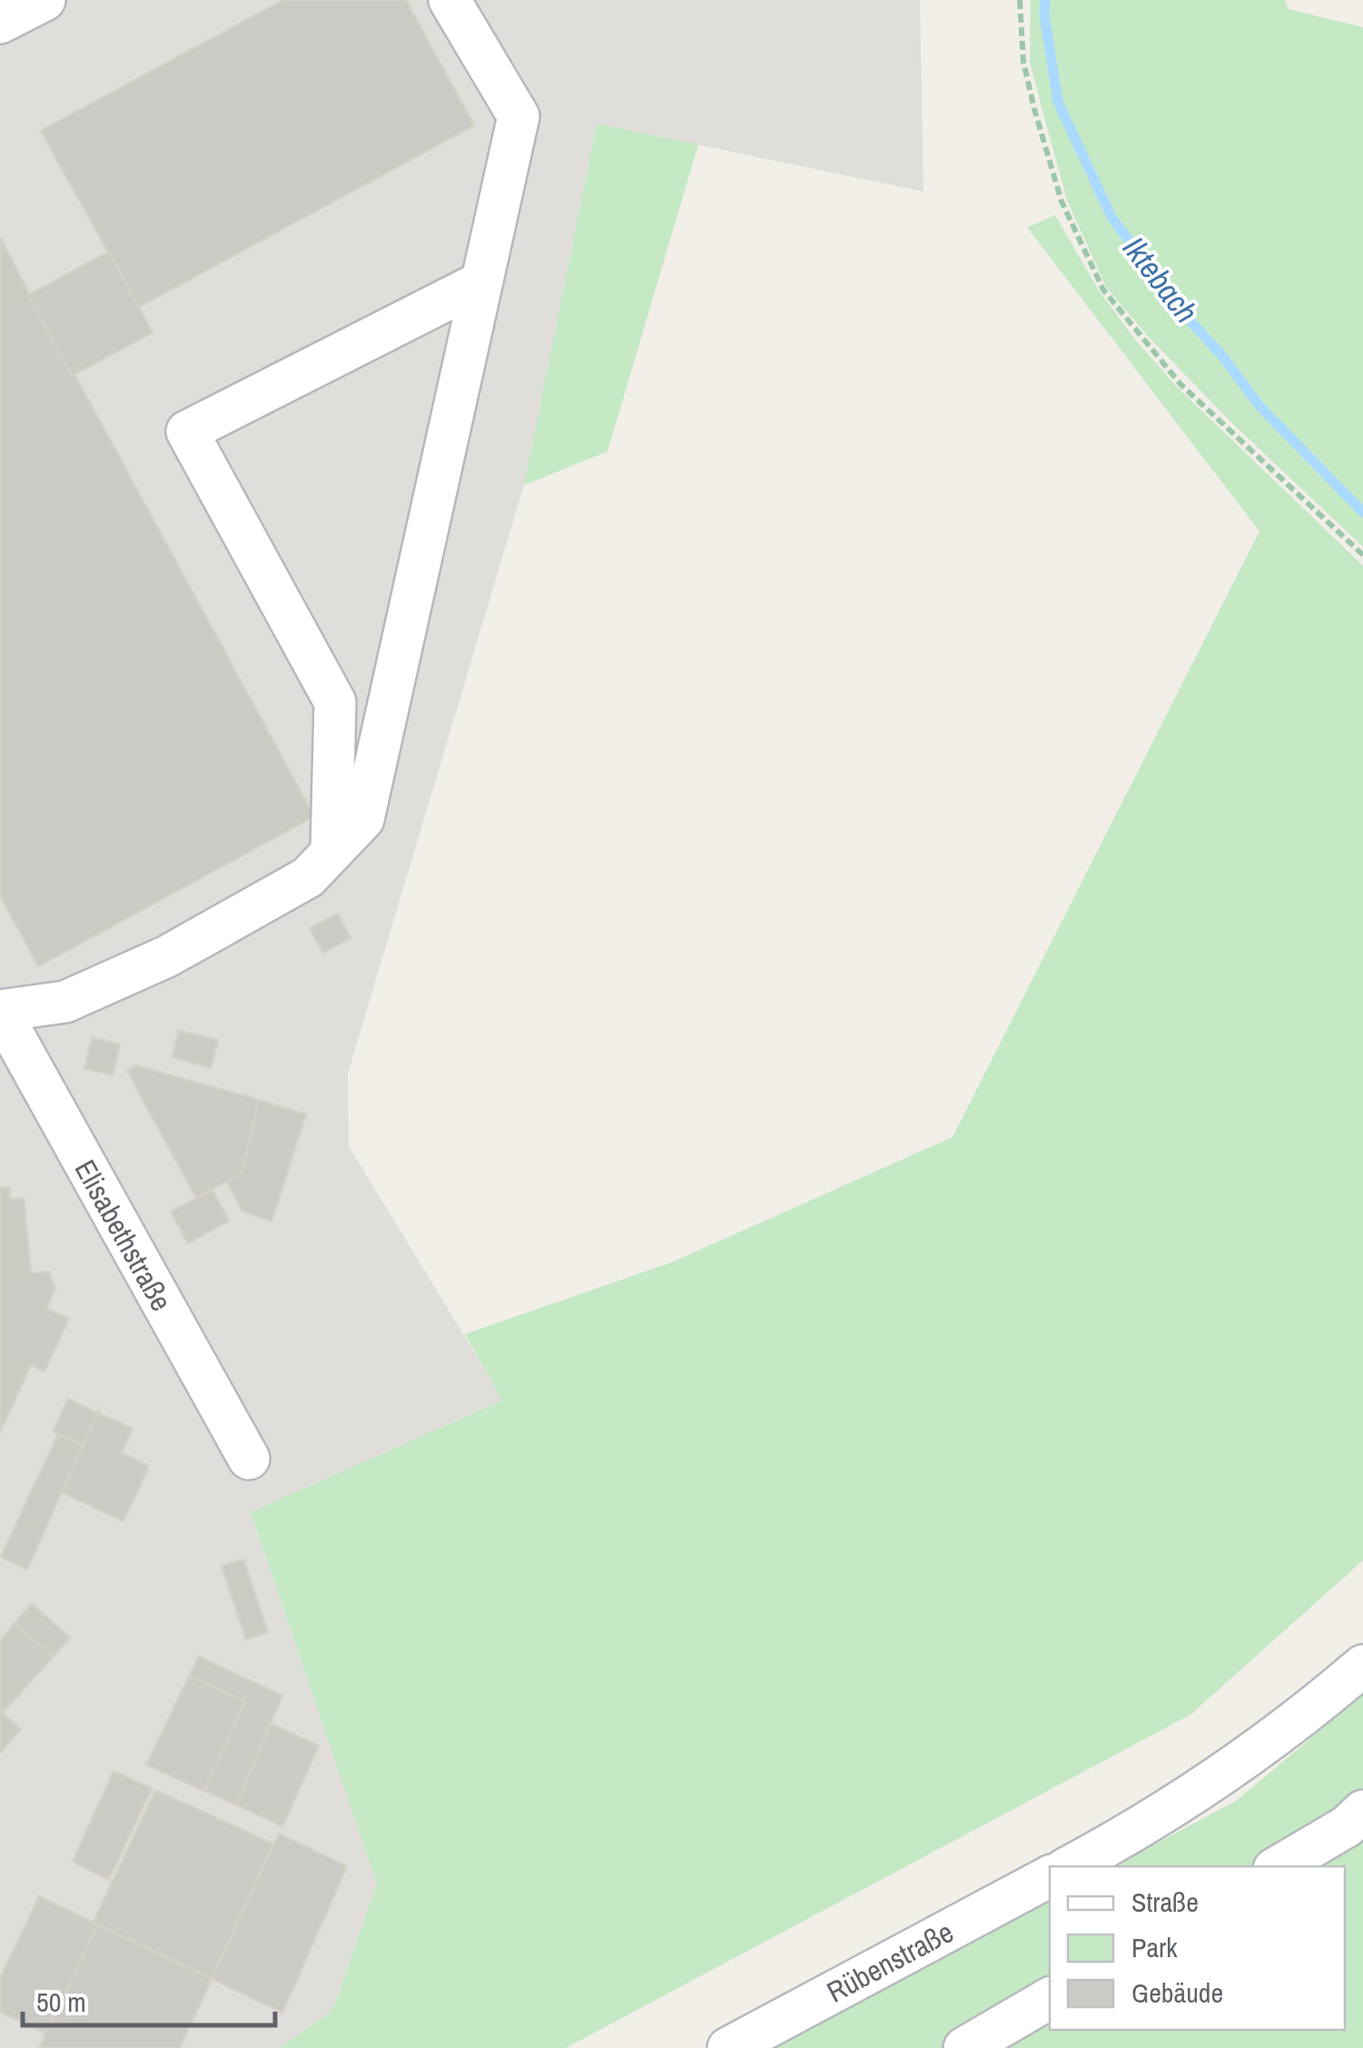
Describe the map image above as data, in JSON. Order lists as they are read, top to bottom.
{
  "streets": {
    "street": ["Elisabethstraße", "Rübenstraße"]
  },
  "water": ["Iktebach"],
  "legend": ["Straße", "Park", "Gebäude"],
  "scale_bar": "50 m"
}
